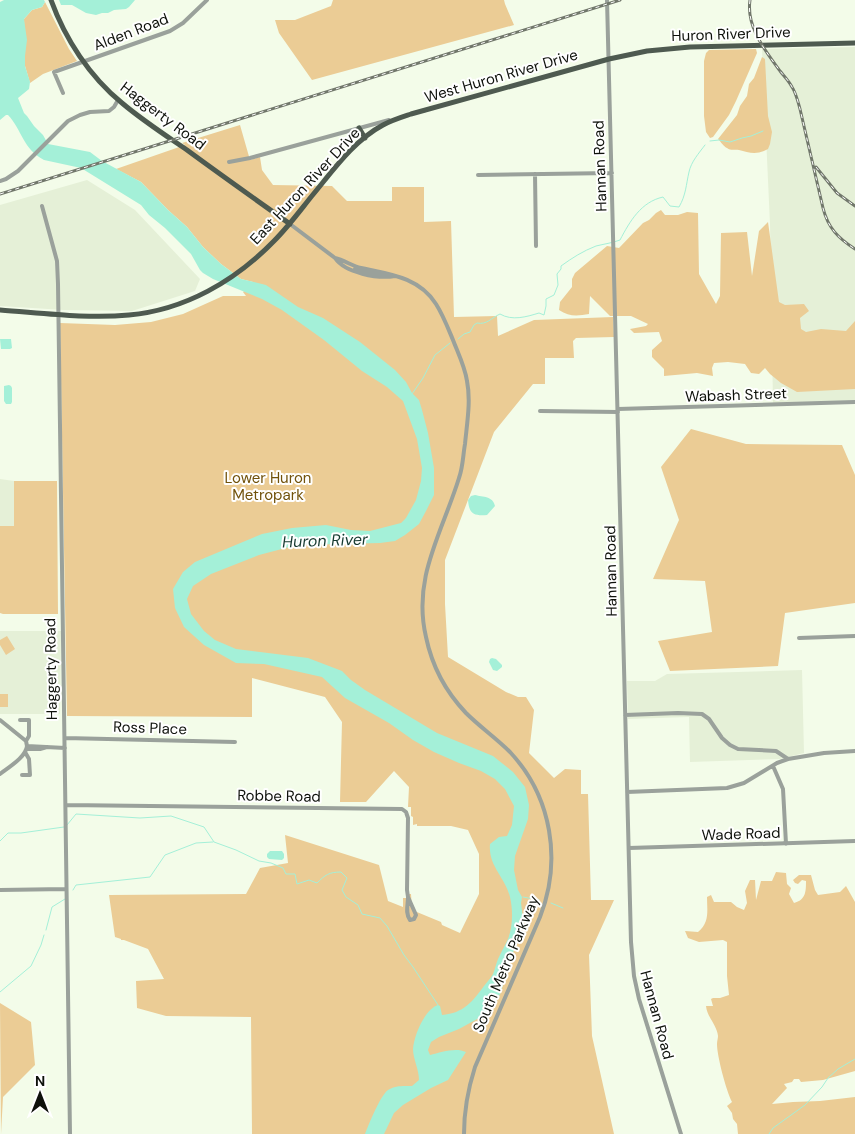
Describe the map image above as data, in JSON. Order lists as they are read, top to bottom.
{
  "streets": {
    "main road": [
      "Huron River Drive",
      "West Huron River Drive",
      "Haggerty Road",
      "East Huron River Drive"
    ],
    "street": [
      "Alden Road",
      "Hannan Road",
      "Wabash Street",
      "Ross Place",
      "Robbe Road",
      "Wade Road",
      "South Metro Parkway"
    ]
  },
  "crossings": [
    ["Alden Road", "Haggerty Road"],
    ["Huron River Drive", "West Huron River Drive"],
    ["Huron River Drive", "Hannan Road"],
    ["West Huron River Drive", "Hannan Road"],
    ["West Huron River Drive", "East Huron River Drive"],
    ["Haggerty Road", "East Huron River Drive"],
    ["Haggerty Road", "Ross Place"],
    ["Haggerty Road", "Robbe Road"],
    ["Haggerty Road", "South Metro Parkway"],
    ["Hannan Road", "Wabash Street"],
    ["Hannan Road", "Wade Road"],
    ["East Huron River Drive", "South Metro Parkway"]
  ],
  "water": ["Huron River"],
  "parks": ["Lower Huron Metropark"],
  "north": "top"
}
